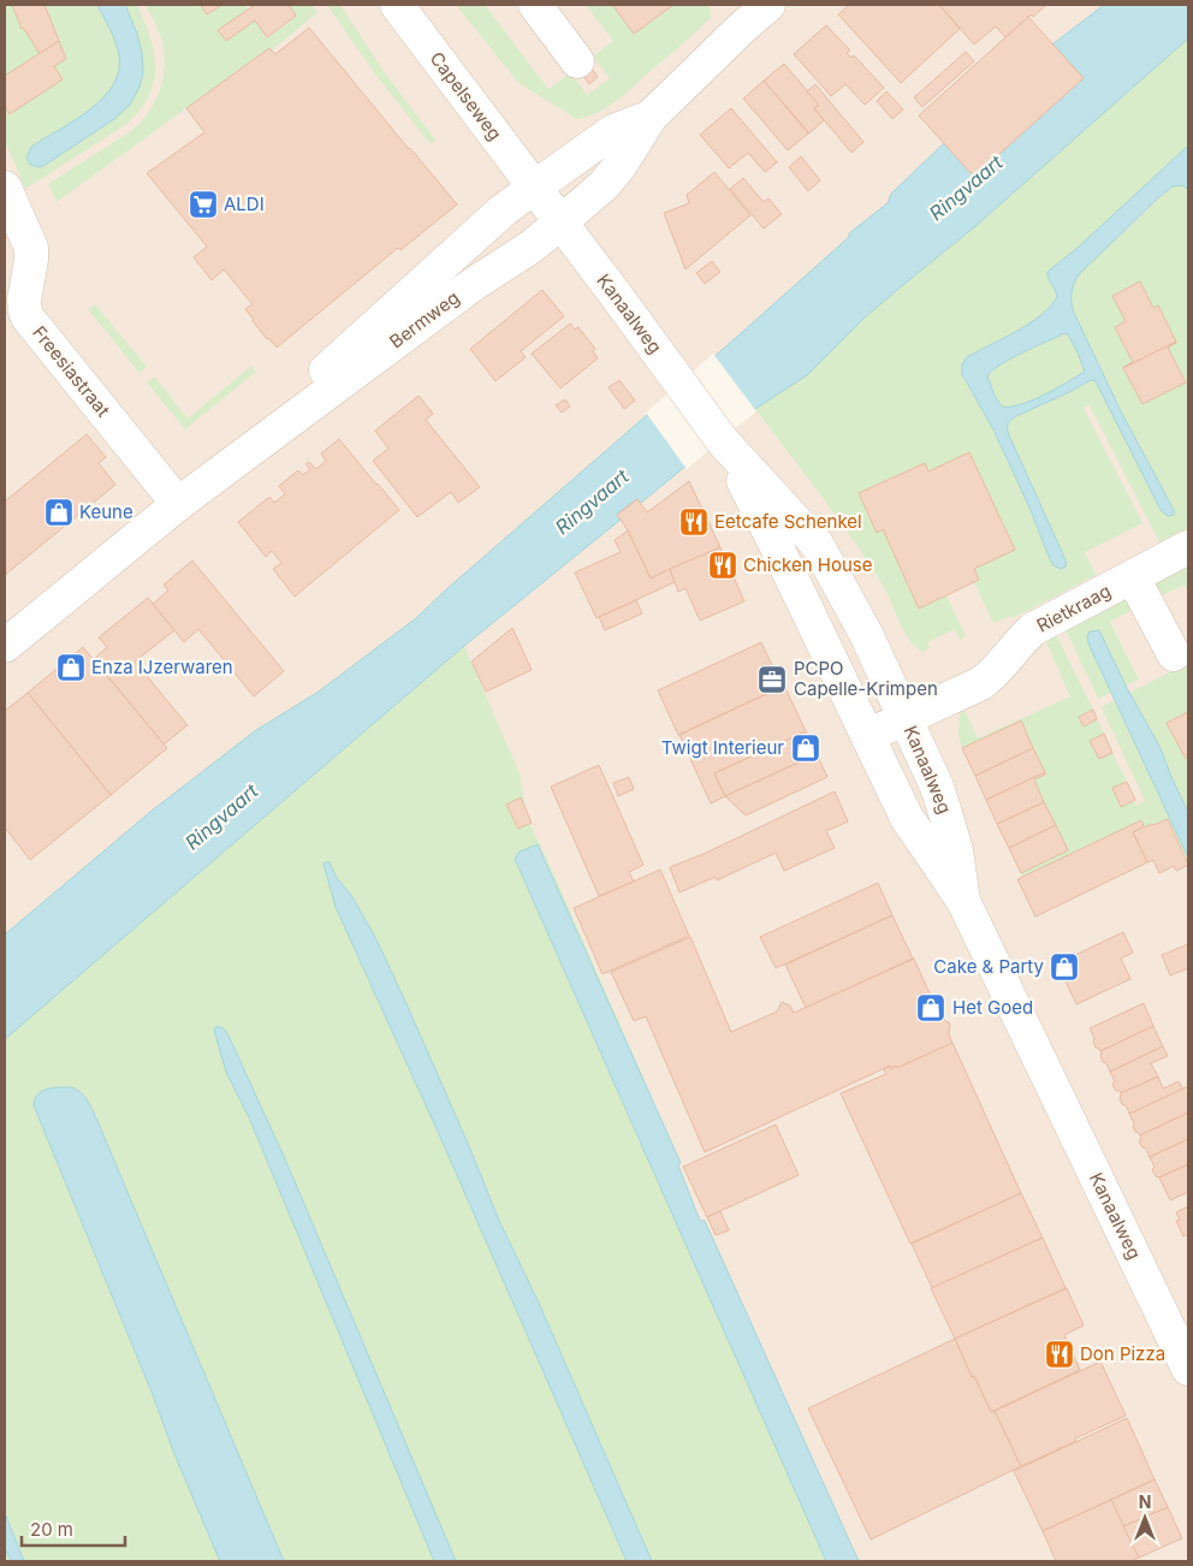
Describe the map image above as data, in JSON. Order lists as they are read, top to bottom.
{
  "streets": {
    "street": [
      "Capelseweg",
      "Kanaalweg",
      "Bermweg",
      "Freesiastraat",
      "Rietkraag"
    ]
  },
  "crossings": [
    ["Capelseweg", "Kanaalweg"],
    ["Capelseweg", "Bermweg"],
    ["Kanaalweg", "Bermweg"],
    ["Kanaalweg", "Rietkraag"],
    ["Bermweg", "Freesiastraat"]
  ],
  "water": ["Ringvaart"],
  "places": {
    "supermarket": ["ALDI"],
    "shop": [
      "Keune",
      "Enza IJzerwaren",
      "Twigt Interieur",
      "Cake & Party",
      "Het Goed"
    ],
    "restaurant": ["Eetcafe Schenkel", "Chicken House", "Don Pizza"],
    "office": ["PCPO Capelle-Krimpen"]
  },
  "scale_bar": "20 m",
  "north": "top"
}
